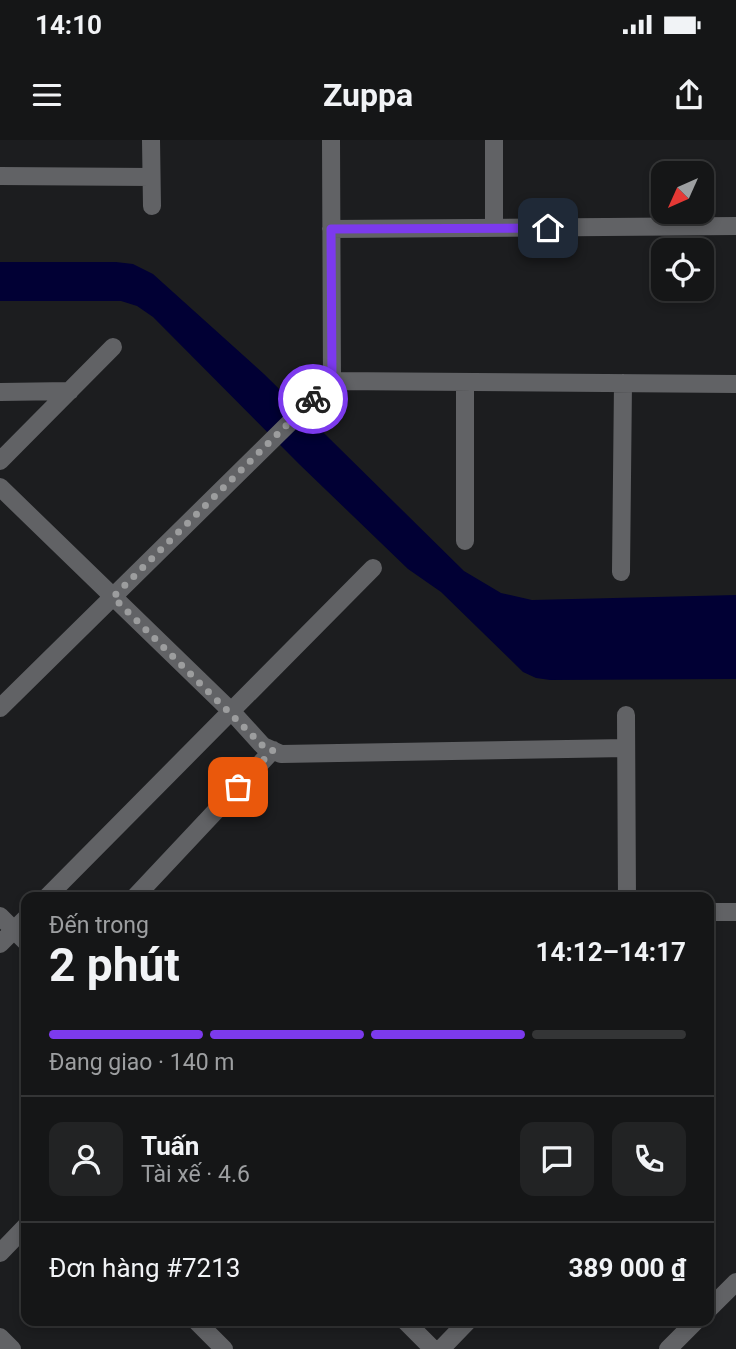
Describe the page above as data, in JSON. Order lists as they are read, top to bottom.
{
  "north": "bottom left",
  "page": {
    "status": "14:10",
    "header": "Zuppa",
    "heading": ["2 phút", "Đến trong", "14:12–14:17"],
    "panel": [
      "Tuấn",
      "Tài xế · 4.6",
      "Đơn hàng #7213",
      "389 000 ₫"
    ],
    "bar": "Đang giao · 140 m"
  }
}
